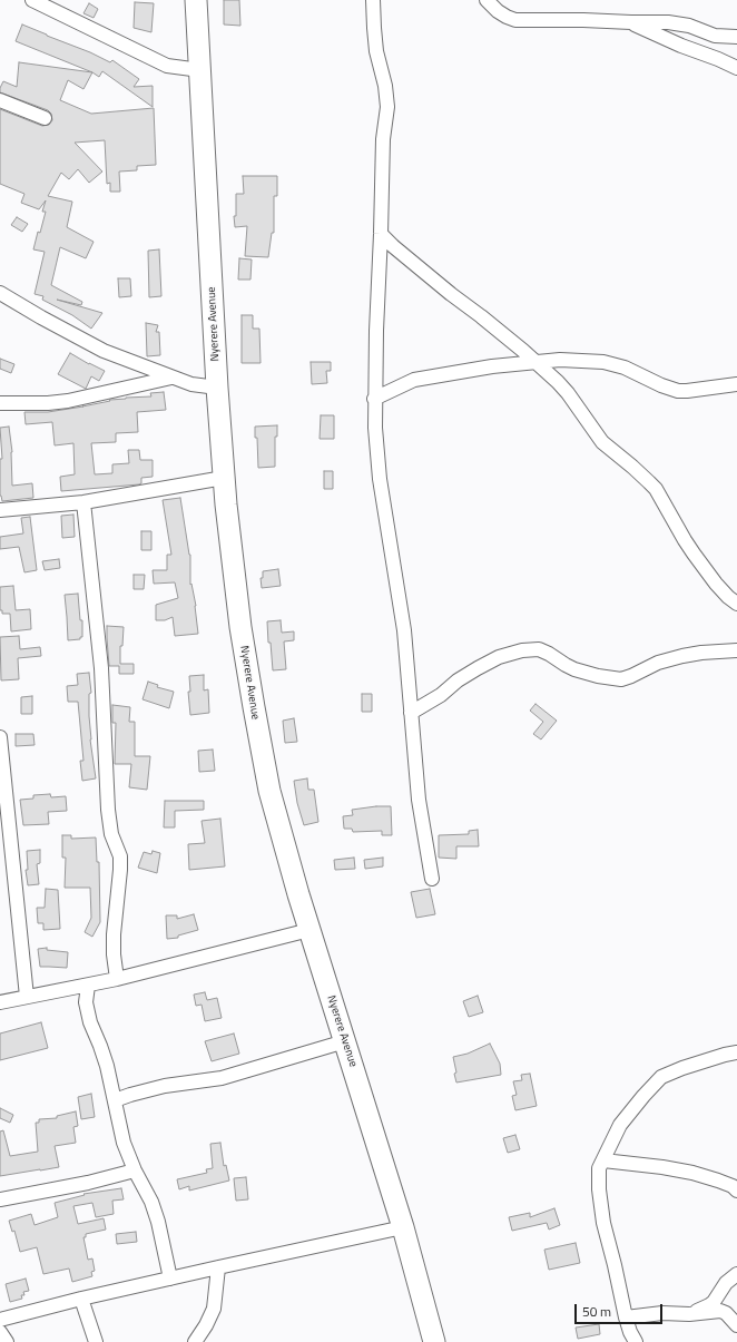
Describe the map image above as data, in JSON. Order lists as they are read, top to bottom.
{
  "streets": {
    "main road": ["Nyerere Avenue"]
  },
  "scale_bar": "50 m"
}
